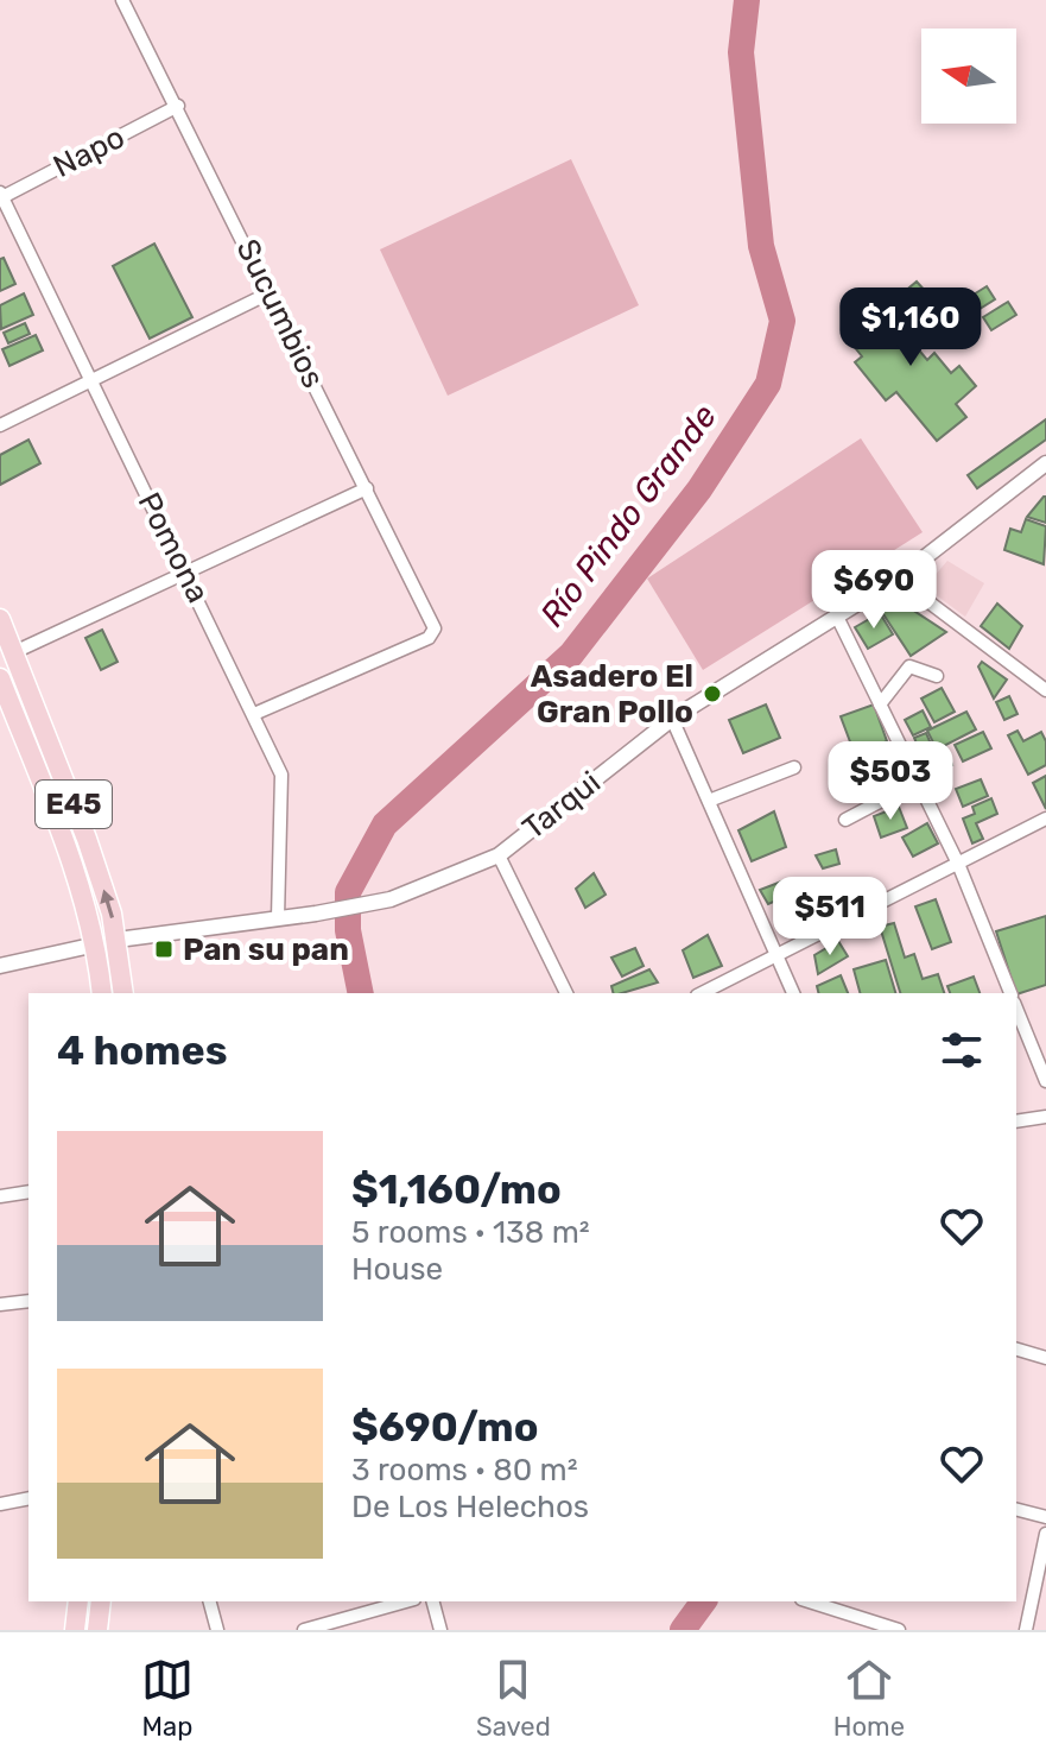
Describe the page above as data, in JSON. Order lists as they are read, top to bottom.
{
  "streets": {
    "highway": ["E45"],
    "street": [
      "Napo",
      "Sucumbios",
      "Pomona",
      "Tarqui"
    ]
  },
  "crossings": [
    ["Napo", "Sucumbios"],
    ["Napo", "Pomona"],
    ["Sucumbios", "Pomona"],
    ["Pomona", "Tarqui"],
    ["E45", "Tarqui"]
  ],
  "water": ["Río Pindo Grande"],
  "places": {
    "other": ["Asadero El Gran Pollo"],
    "transit": ["Pan su pan"]
  },
  "north": "left",
  "page": {
    "price": [
      "$1,160",
      "$690",
      "$503",
      "$511"
    ],
    "heading": "4 homes",
    "list": [
      {
        "name": "$1,160/mo",
        "note": "5 rooms · 138 m² · House"
      },
      {
        "name": "$690/mo",
        "note": "3 rooms · 80 m² · De Los Helechos"
      }
    ],
    "tabs": ["Map", "Saved", "Home"]
  }
}
